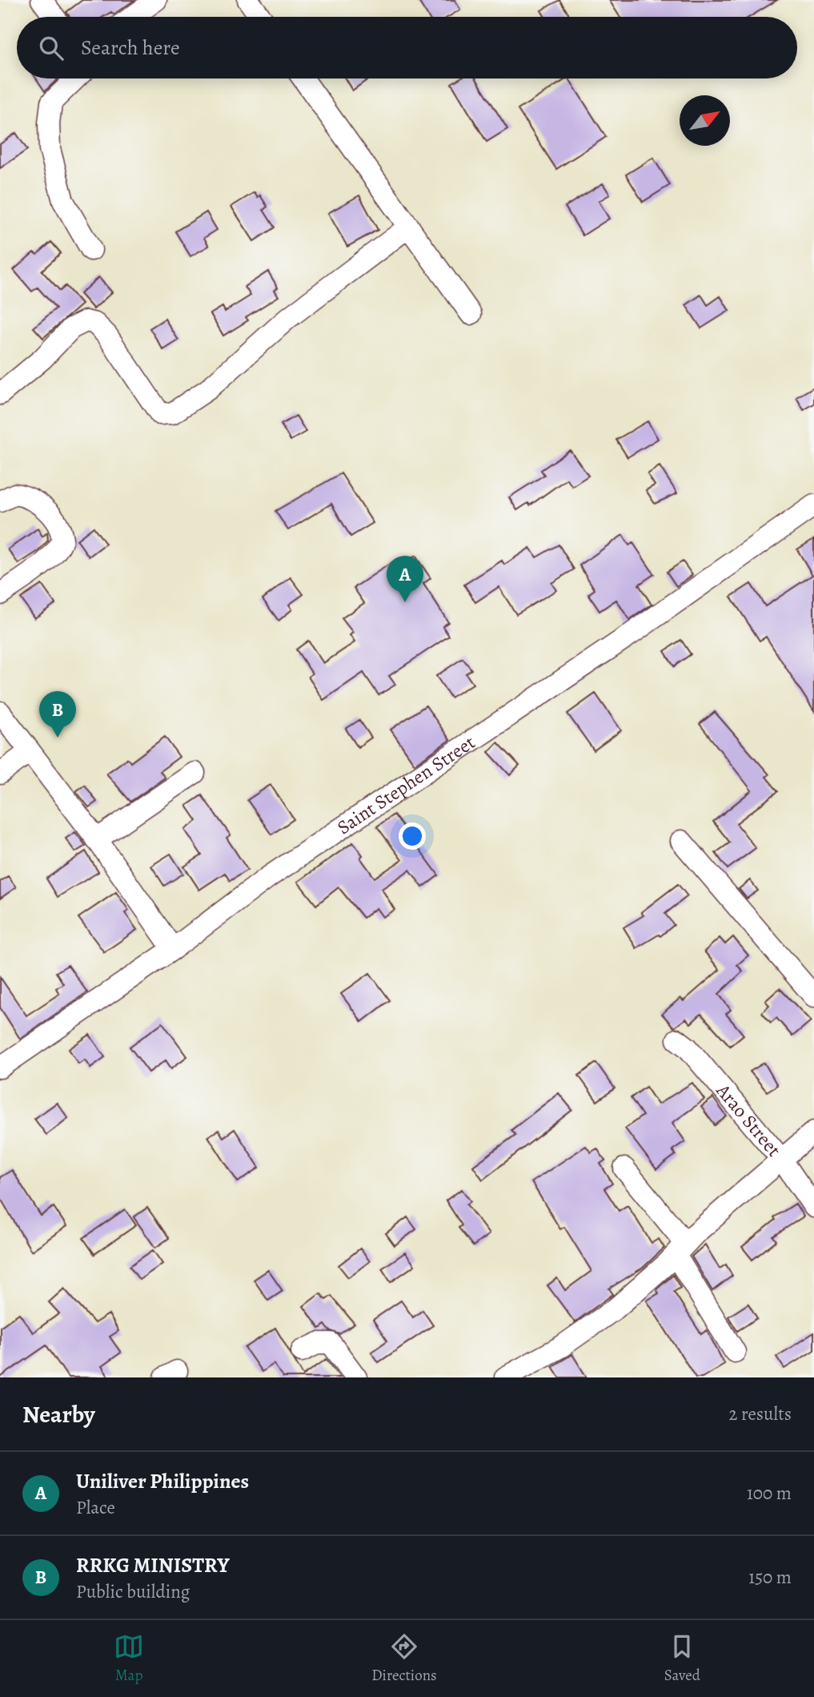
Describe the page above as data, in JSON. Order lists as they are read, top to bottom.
{
  "streets": {
    "street": ["Saint Stephen Street", "Arao Street"]
  },
  "north": "top right",
  "page": {
    "search": "Search here",
    "pins": ["A", "B"],
    "heading": ["Nearby", "2 results"],
    "list": [
      {
        "mark": "A",
        "name": "Uniliver Philippines",
        "note": "Place",
        "value": "100 m"
      },
      {
        "mark": "B",
        "name": "RRKG MINISTRY",
        "note": "Public building",
        "value": "150 m"
      }
    ],
    "nav": ["Map", "Directions", "Saved"]
  }
}
